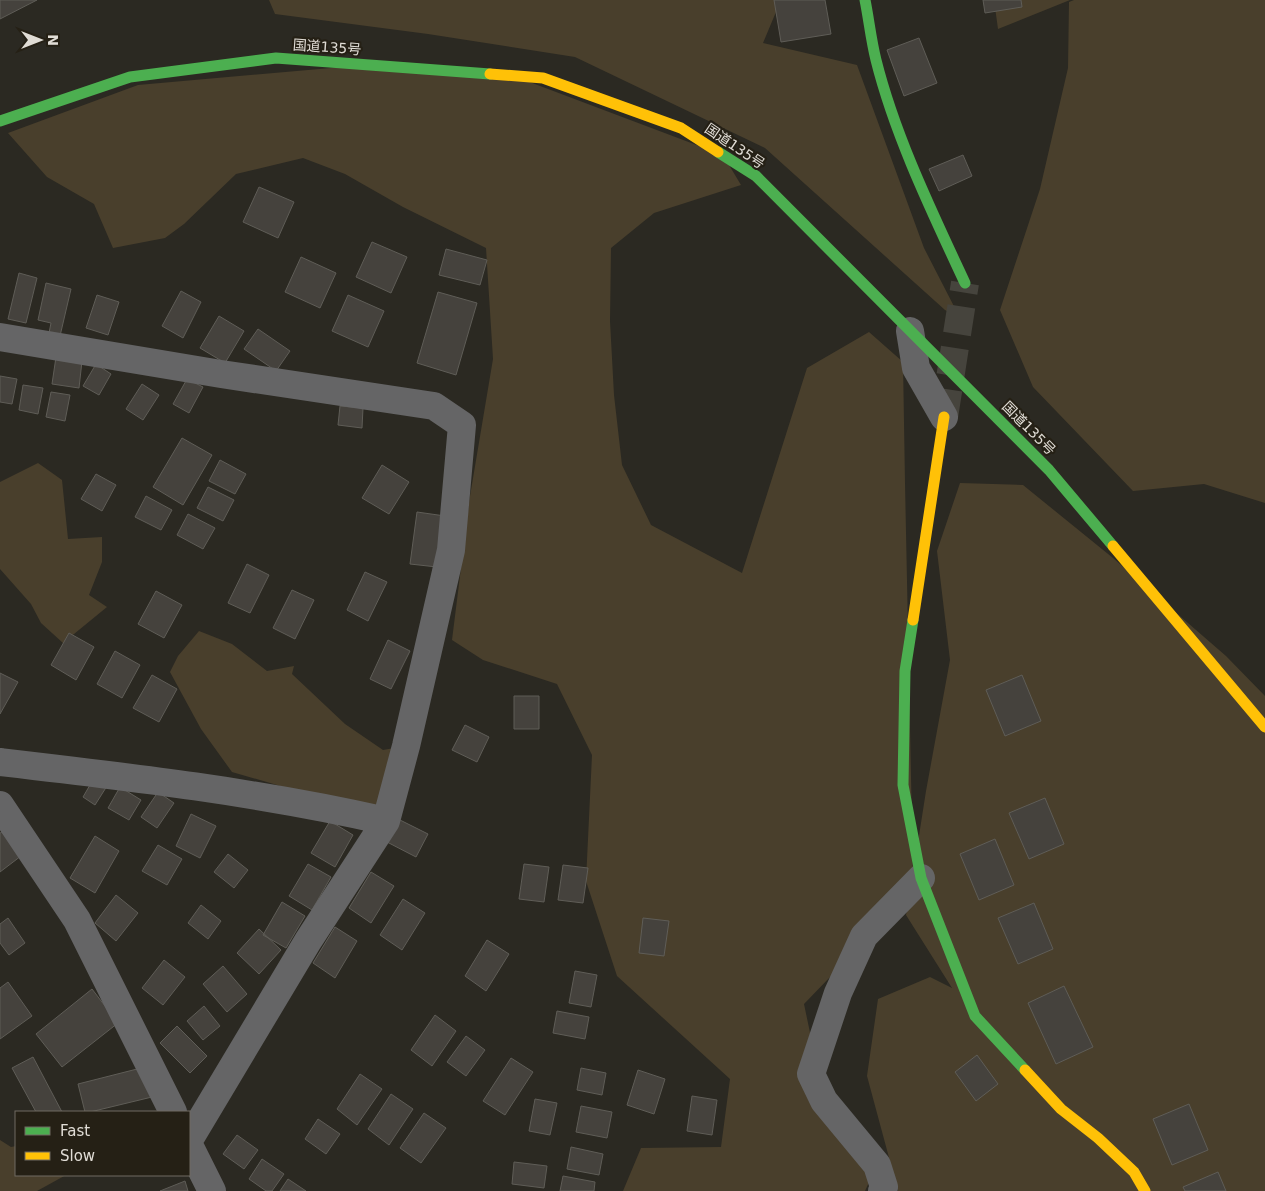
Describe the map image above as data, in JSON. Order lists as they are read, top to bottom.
{
  "streets": {
    "main road": ["国道135号"]
  },
  "legend": ["Fast", "Slow"],
  "north": "right"
}
